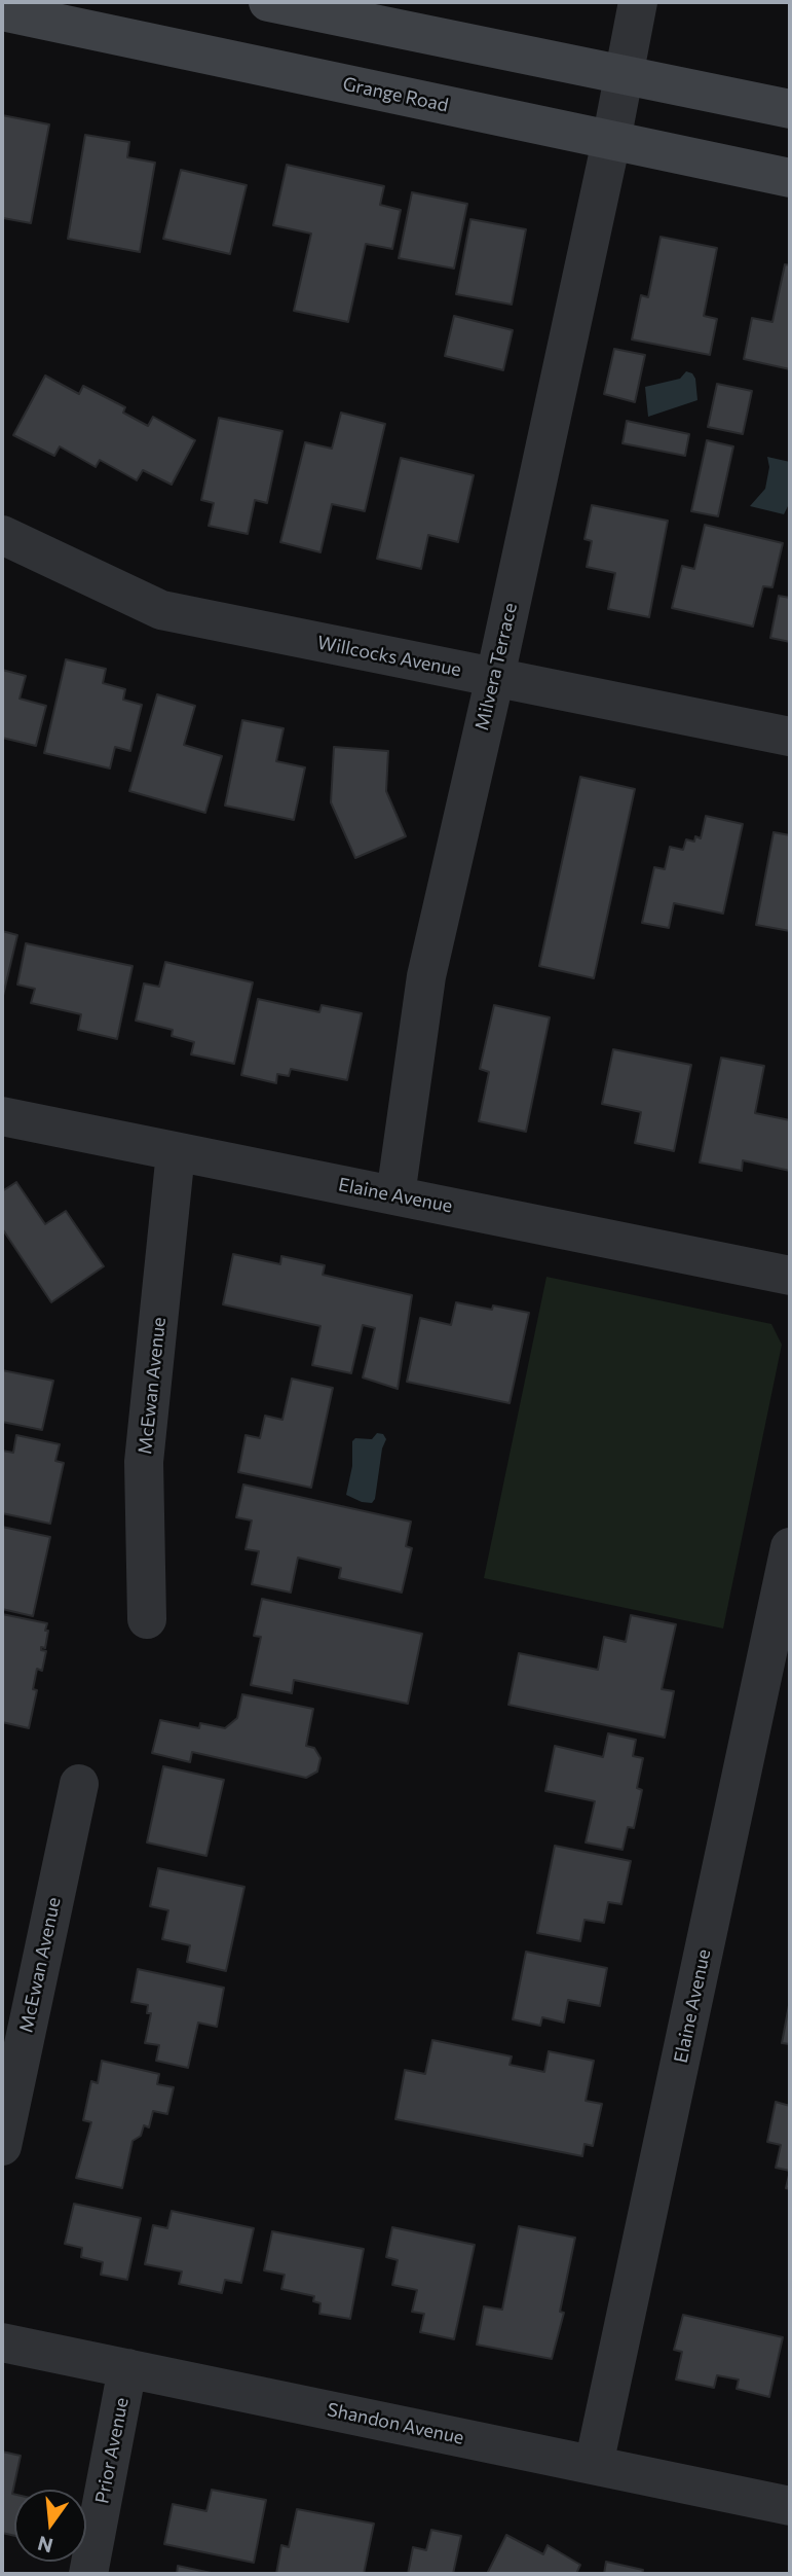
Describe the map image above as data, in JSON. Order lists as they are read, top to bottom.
{
  "streets": {
    "main road": ["Grange Road"],
    "street": [
      "Willcocks Avenue",
      "Milvera Terrace",
      "Elaine Avenue",
      "McEwan Avenue",
      "Shandon Avenue",
      "Prior Avenue"
    ]
  },
  "crossings": [
    ["Grange Road", "Milvera Terrace"],
    ["Willcocks Avenue", "Milvera Terrace"],
    ["Milvera Terrace", "Elaine Avenue"],
    ["Elaine Avenue", "McEwan Avenue"],
    ["Elaine Avenue", "Shandon Avenue"],
    ["Shandon Avenue", "Prior Avenue"]
  ],
  "north": "bottom"
}
